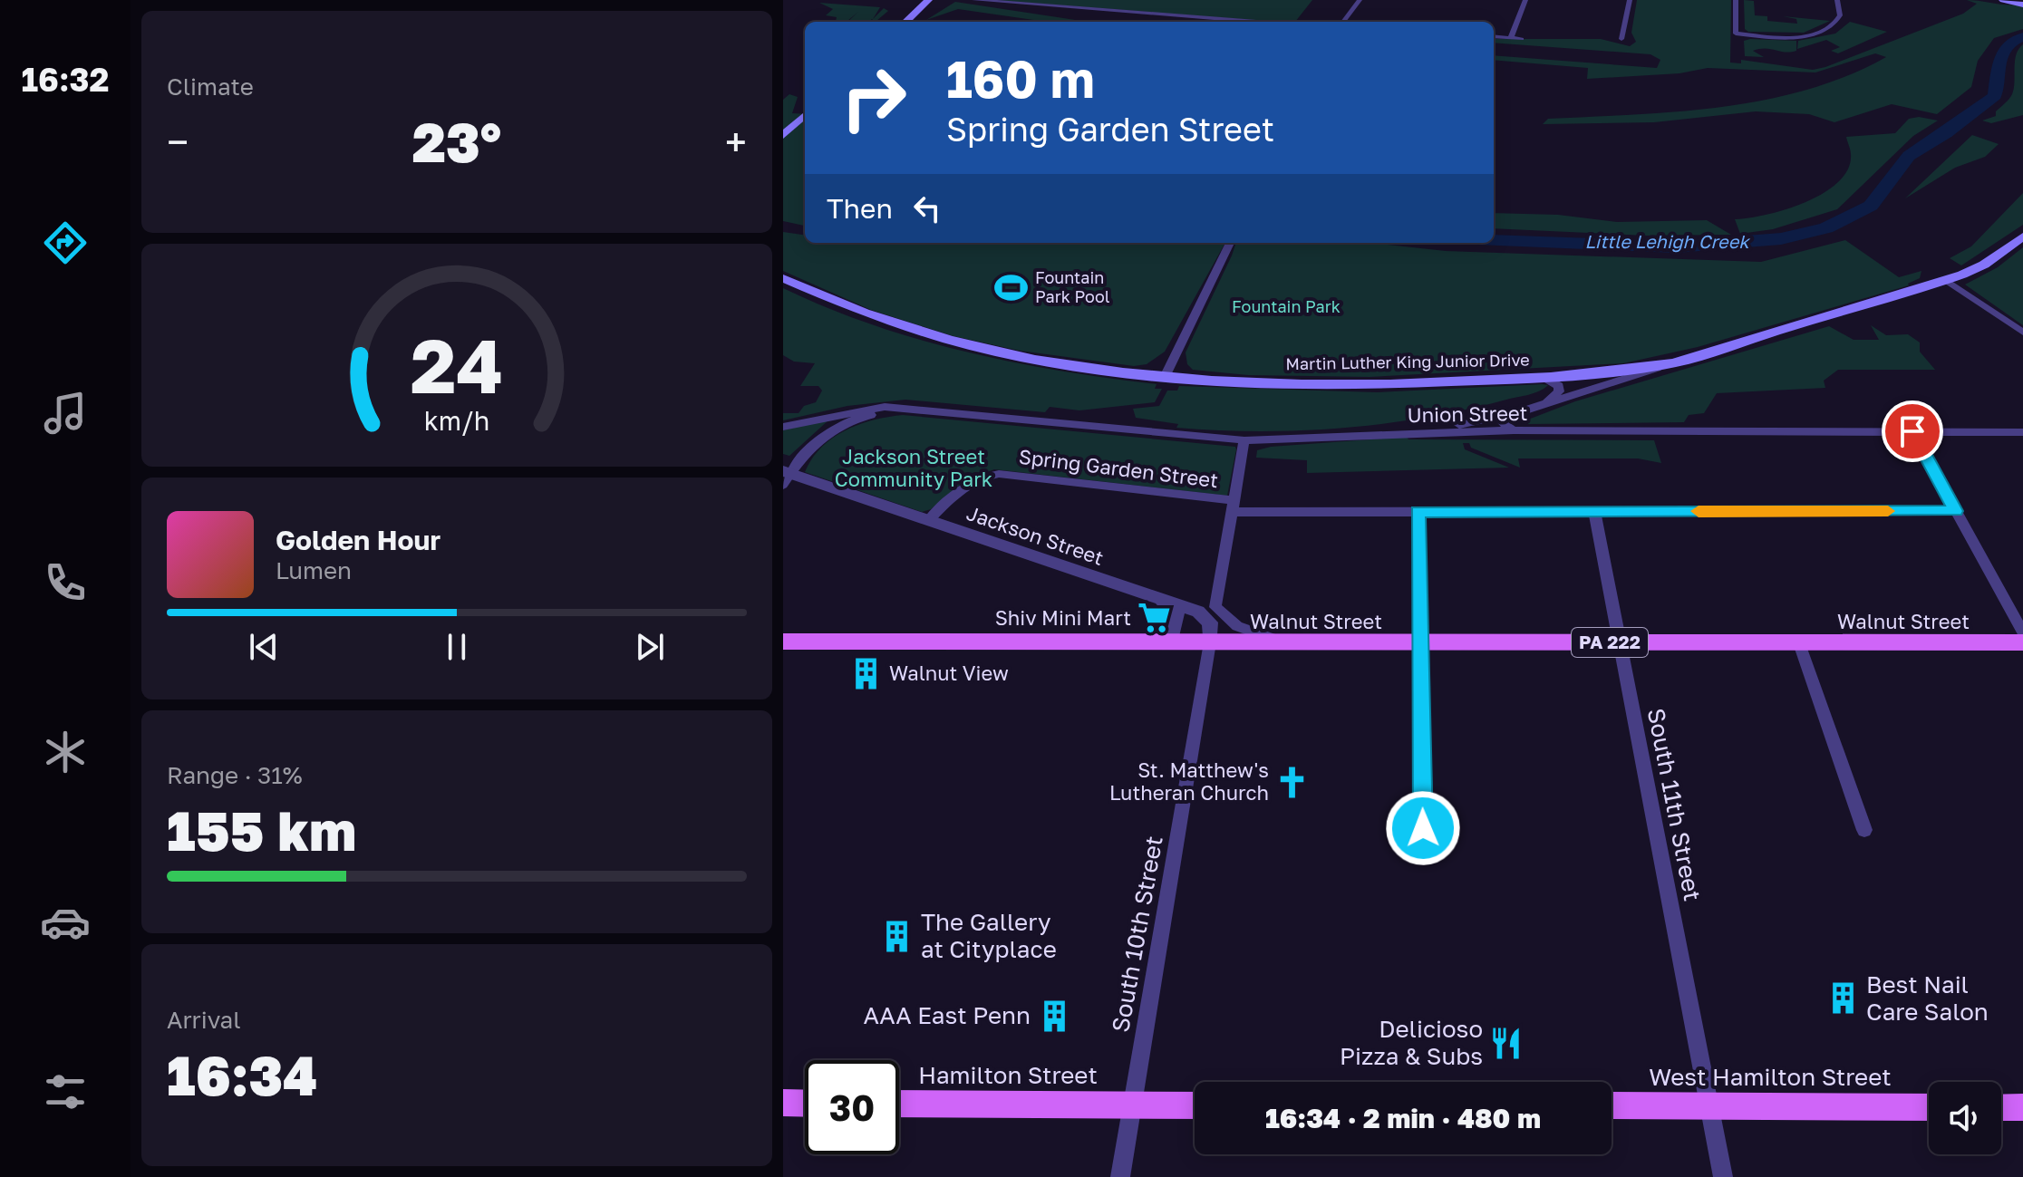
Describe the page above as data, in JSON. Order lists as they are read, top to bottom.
{
  "streets": {
    "main road": [
      "Martin Luther King Junior Drive",
      "Walnut Street",
      "PA 222",
      "Hamilton Street",
      "West Hamilton Street"
    ],
    "street": [
      "Union Street",
      "Spring Garden Street",
      "Jackson Street",
      "South 11th Street",
      "South 10th Street"
    ]
  },
  "crossings": [
    ["Union Street", "Jackson Street"],
    ["Spring Garden Street", "Jackson Street"],
    ["Spring Garden Street", "South 11th Street"],
    ["Walnut Street", "South 11th Street"],
    ["Walnut Street", "South 10th Street"],
    ["South 11th Street", "West Hamilton Street"],
    ["South 10th Street", "Hamilton Street"]
  ],
  "water": ["Little Lehigh Creek"],
  "parks": ["Fountain Park", "Jackson Street Community Park"],
  "places": {
    "sports": ["Fountain Park Pool"],
    "supermarket": ["Shiv Mini Mart"],
    "building": [
      "Walnut View",
      "The Gallery at Cityplace",
      "Best Nail Care Salon",
      "AAA East Penn"
    ],
    "church": ["St. Matthew's Lutheran Church"],
    "restaurant": ["Delicioso Pizza & Subs"]
  },
  "page": {
    "tabs": "16:32",
    "tile": [
      "Climate",
      ["Range · 31%", "155 km"],
      ["Arrival", "16:34"]
    ],
    "turn": ["160 m", "Spring Garden Street"],
    "heat": ["−", "23°", "+"],
    "then": "Then",
    "song": ["Golden Hour", "Lumen"],
    "limit": "30",
    "trip": "16:34 · 2 min · 480 m",
    "gauge": ["24", "km/h"]
  }
}
